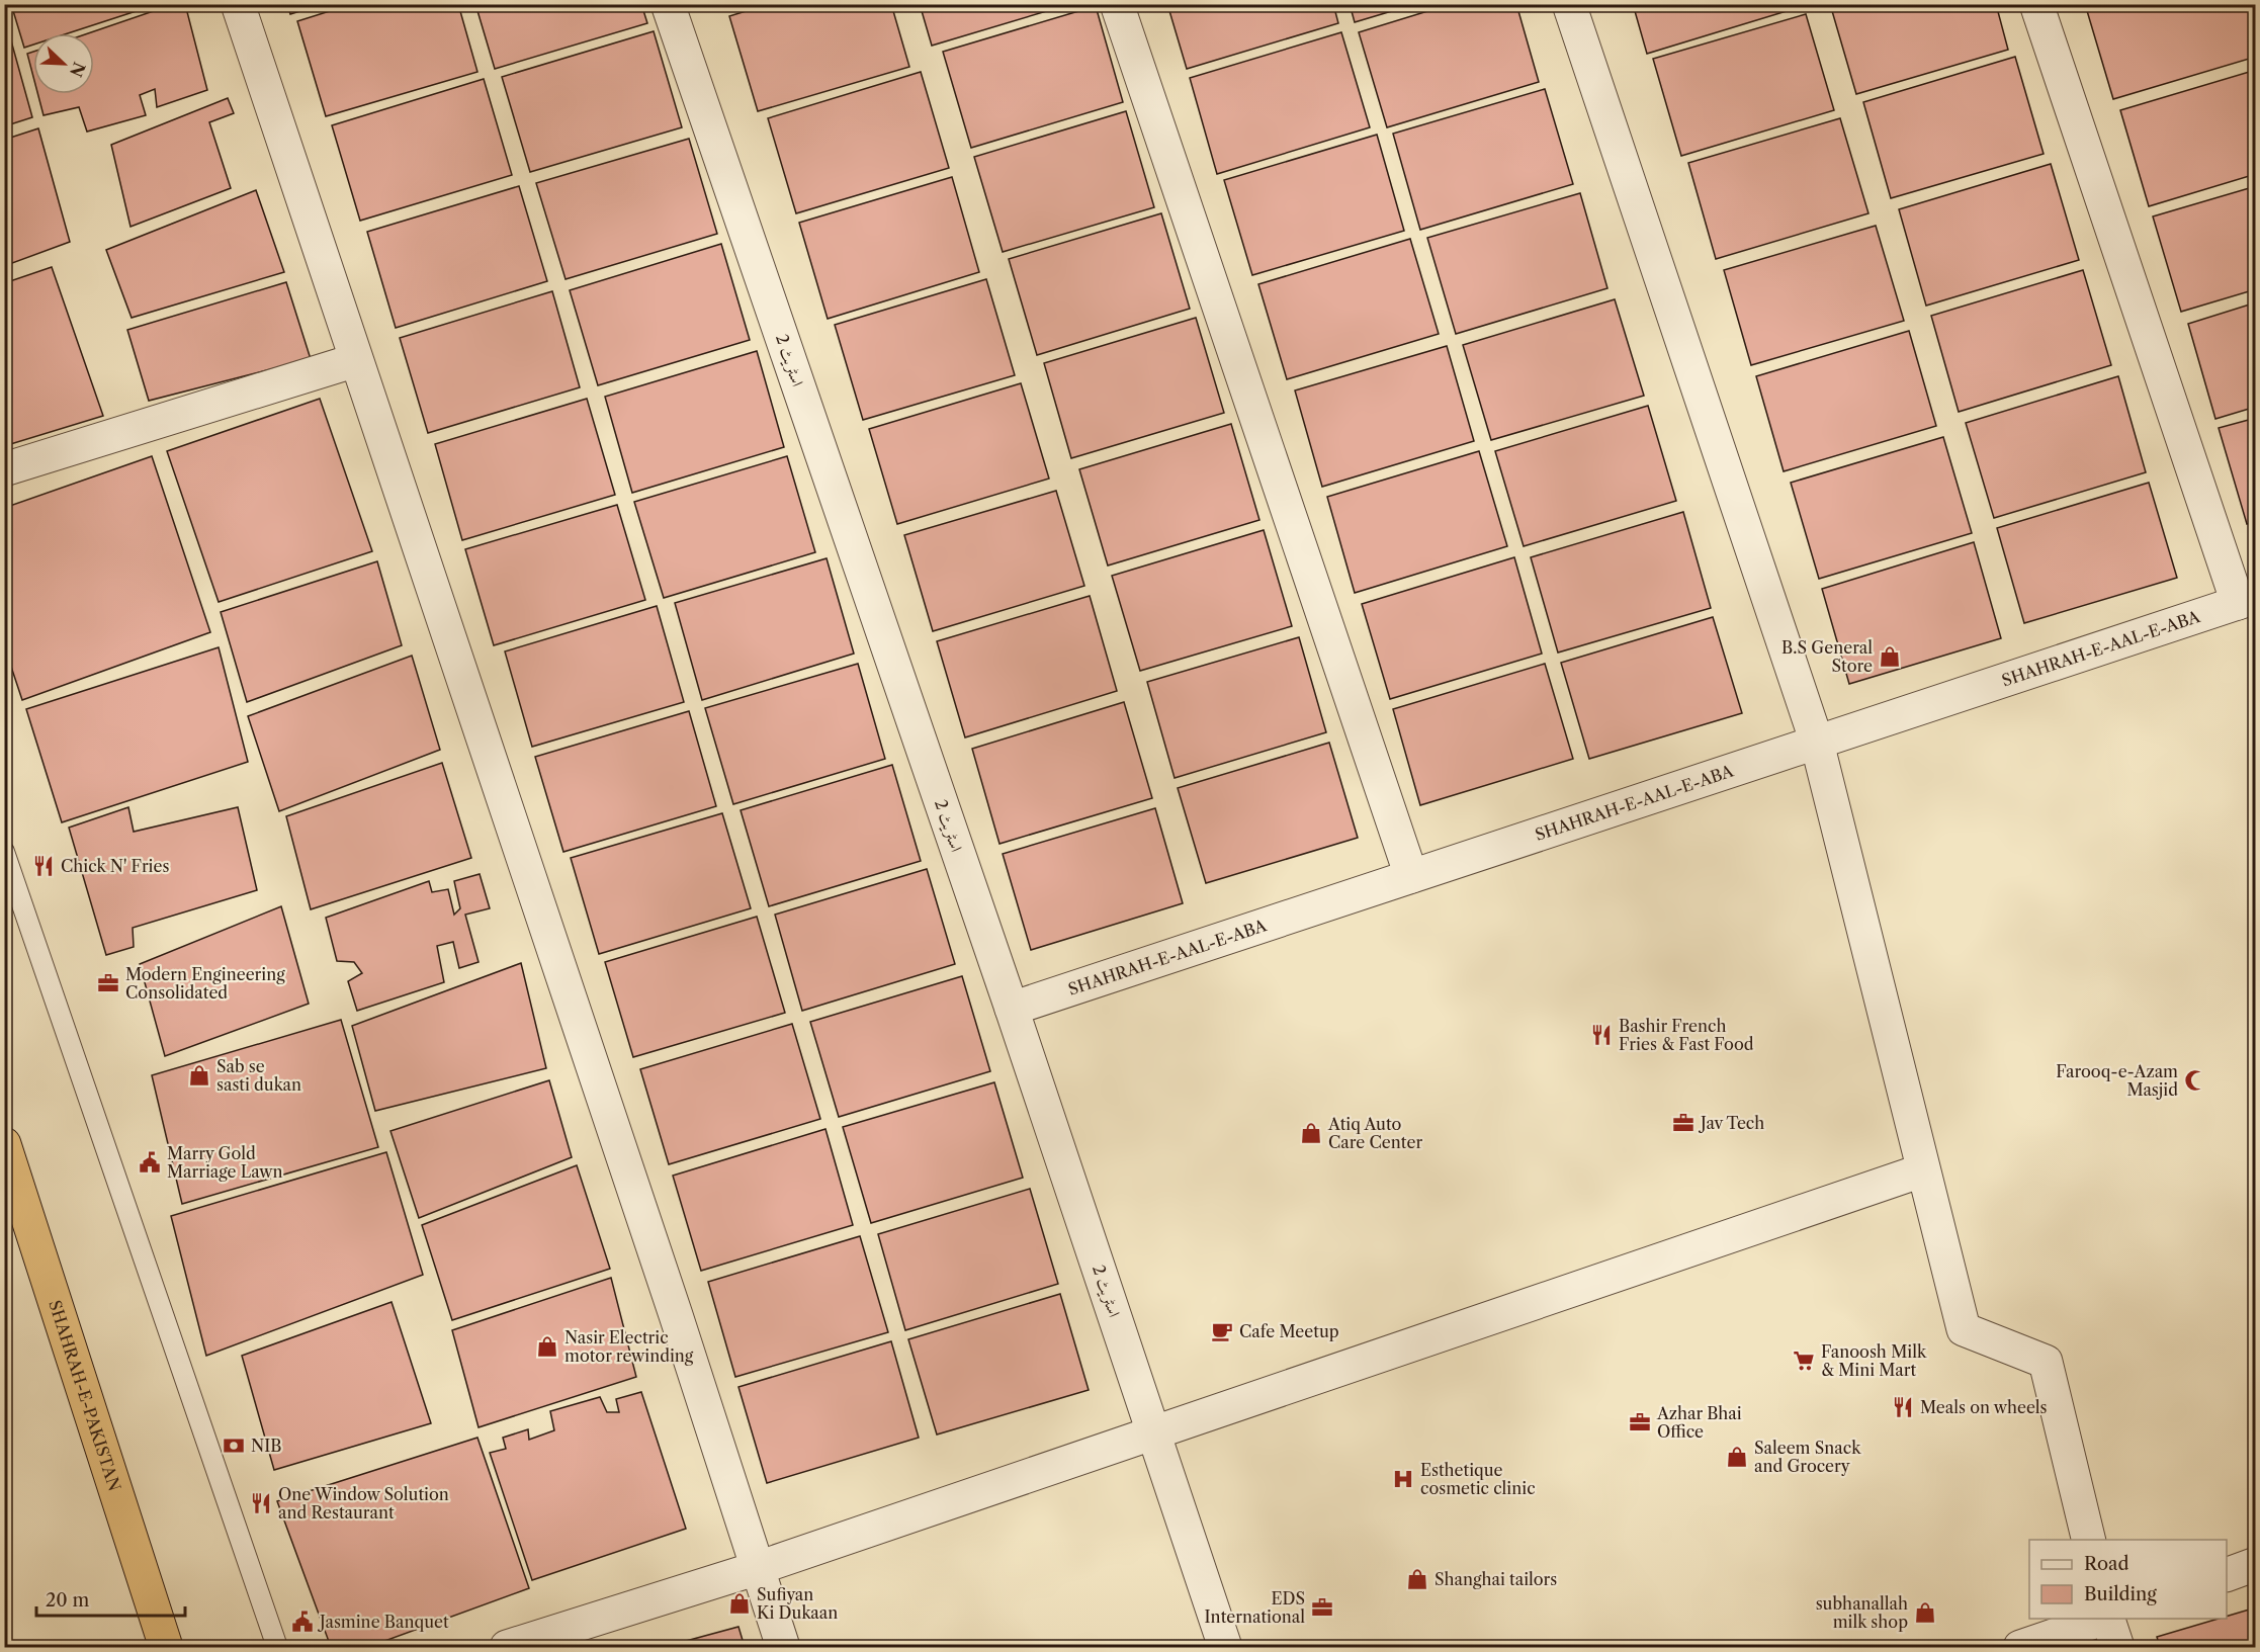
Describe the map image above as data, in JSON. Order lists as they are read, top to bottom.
{
  "streets": {
    "highway": ["SHAHRAH-E-PAKISTAN"],
    "street": ["اسٹریٹ 2", "SHAHRAH-E-AAL-E-ABA"]
  },
  "crossings": [
    ["اسٹریٹ 2", "SHAHRAH-E-AAL-E-ABA"]
  ],
  "places": {
    "shop": [
      "B.S General Store",
      "Sab se sasti dukan",
      "Atiq Auto Care Center",
      "Nasir Electric motor rewinding",
      "Saleem Snack and Grocery",
      "Shanghai tailors",
      "Sufiyan Ki Dukaan",
      "subhanallah milk shop"
    ],
    "restaurant": [
      "Chick N' Fries",
      "Bashir French Fries & Fast Food",
      "Meals on wheels",
      "One Window Solution and Restaurant"
    ],
    "office": [
      "Modern Engineering Consolidated",
      "Jav Tech",
      "Azhar Bhai Office",
      "EDS International"
    ],
    "mosque": ["Farooq-e-Azam Masjid"],
    "public building": ["Marry Gold Marriage Lawn", "Jasmine Banquet"],
    "cafe": ["Cafe Meetup"],
    "supermarket": ["Fanoosh Milk & Mini Mart"],
    "bank": ["NIB"],
    "hospital": ["Esthetique cosmetic clinic"]
  },
  "legend": ["Road", "Building"],
  "scale_bar": "20 m",
  "north": "bottom right"
}
